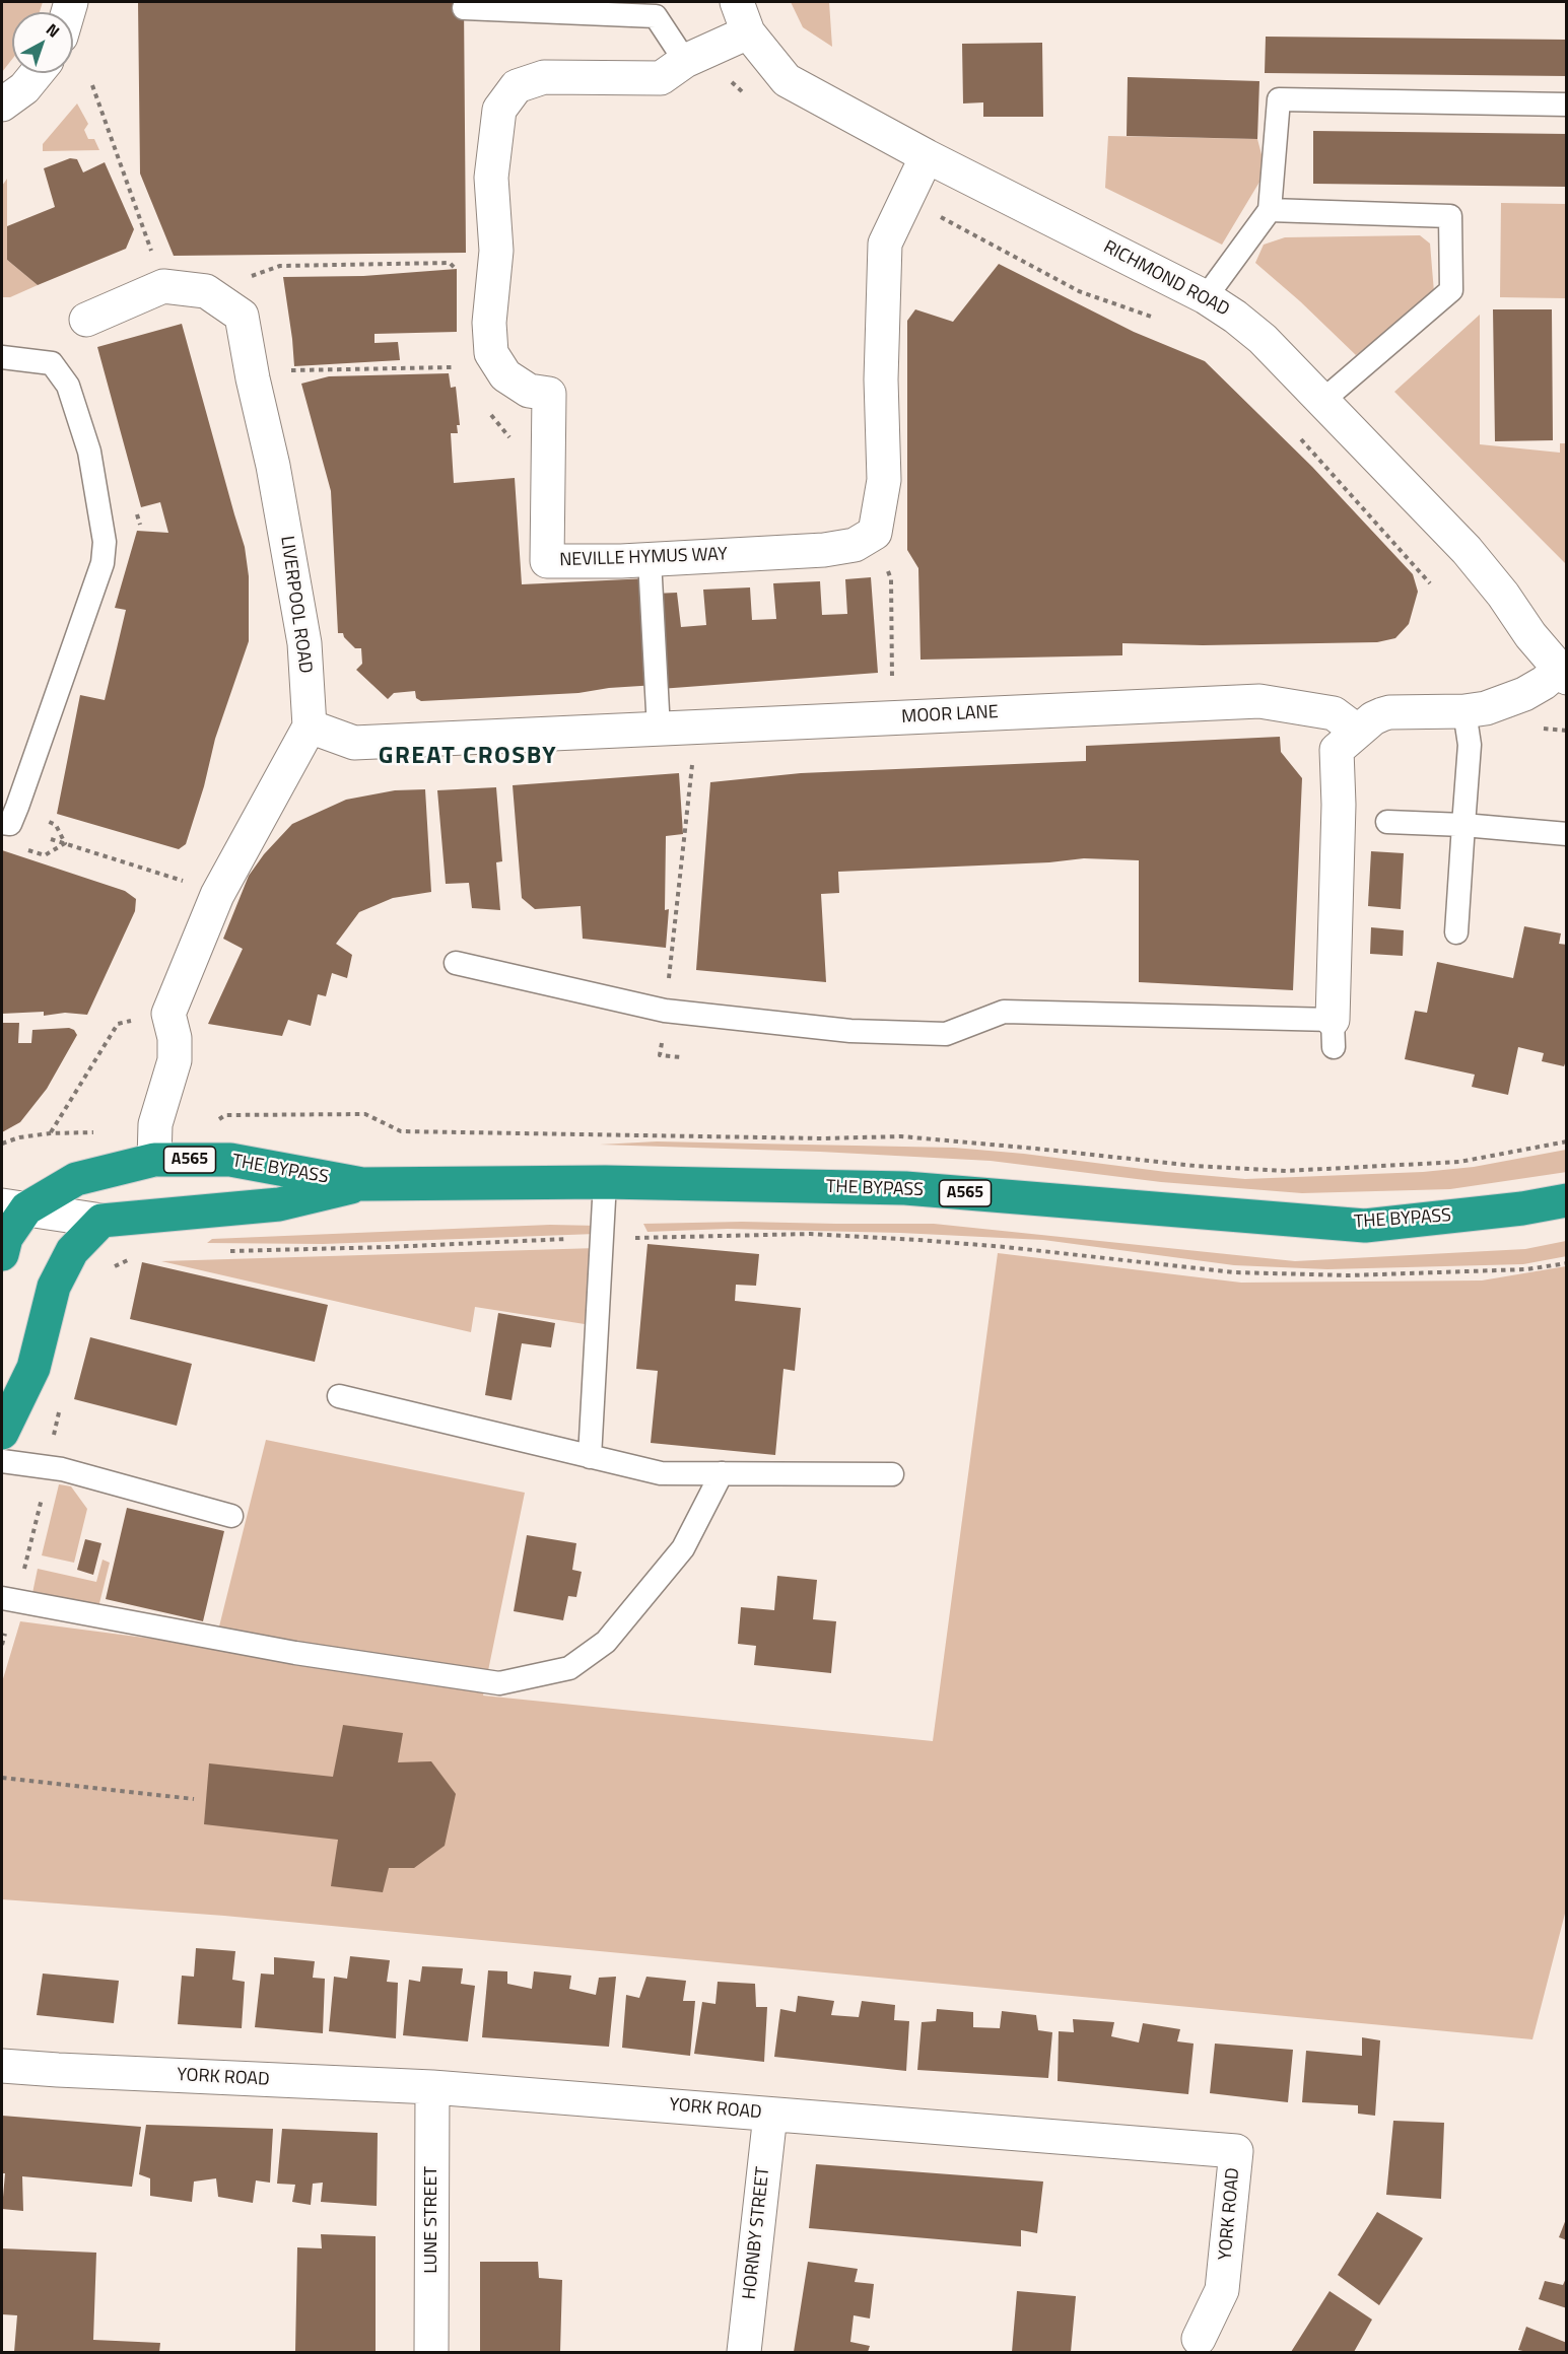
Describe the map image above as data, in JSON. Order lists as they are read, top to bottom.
{
  "streets": {
    "highway": ["A565", "THE BYPASS"],
    "street": [
      "RICHMOND ROAD",
      "NEVILLE HYMUS WAY",
      "LIVERPOOL ROAD",
      "MOOR LANE",
      "YORK ROAD",
      "LUNE STREET",
      "HORNBY STREET"
    ]
  },
  "crossings": [
    ["RICHMOND ROAD", "NEVILLE HYMUS WAY"],
    ["LIVERPOOL ROAD", "MOOR LANE"],
    ["A565", "THE BYPASS"],
    ["YORK ROAD", "LUNE STREET"],
    ["YORK ROAD", "HORNBY STREET"]
  ],
  "districts": ["GREAT CROSBY"],
  "north": "top right"
}
